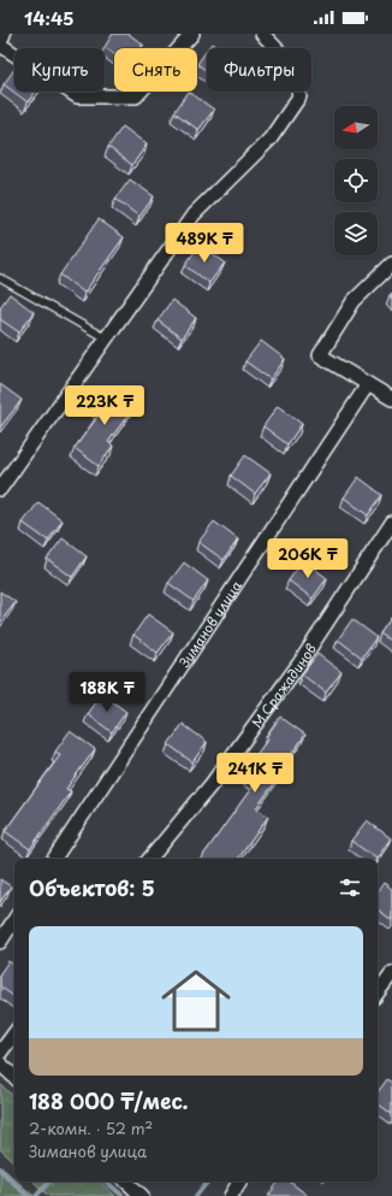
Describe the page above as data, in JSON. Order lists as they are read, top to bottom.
{
  "streets": {
    "street": ["Зиманов улица", "М.Сражадинов"]
  },
  "north": "left",
  "page": {
    "status": "14:45",
    "chip": ["Купить", "Снять", "Фильтры"],
    "price": [
      "489K ₸",
      "223K ₸",
      "206K ₸",
      "188K ₸",
      "241K ₸"
    ],
    "heading": "Объектов: 5",
    "list": [
      {
        "name": "188 000 ₸/мес.",
        "note": "2-комн. · 52 m² · Зиманов улица"
      }
    ]
  }
}
